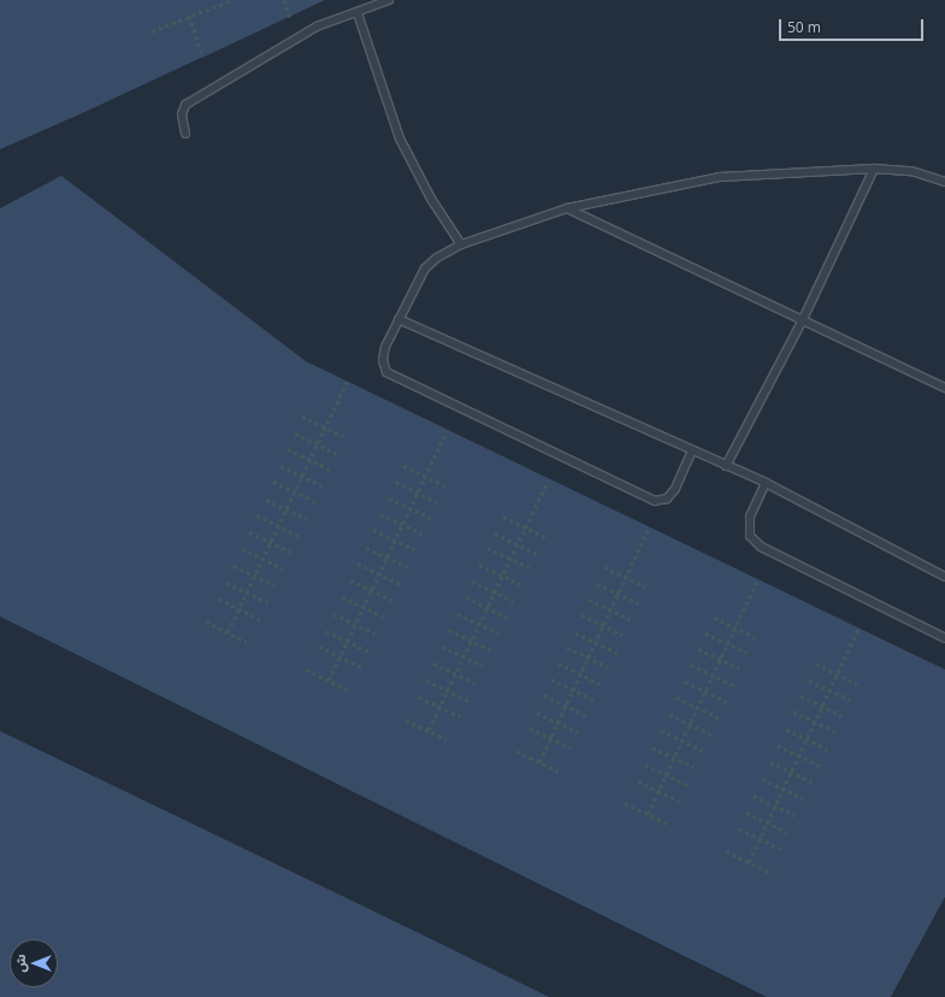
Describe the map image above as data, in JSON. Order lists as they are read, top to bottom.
{
  "scale_bar": "50 m",
  "north": "left"
}
